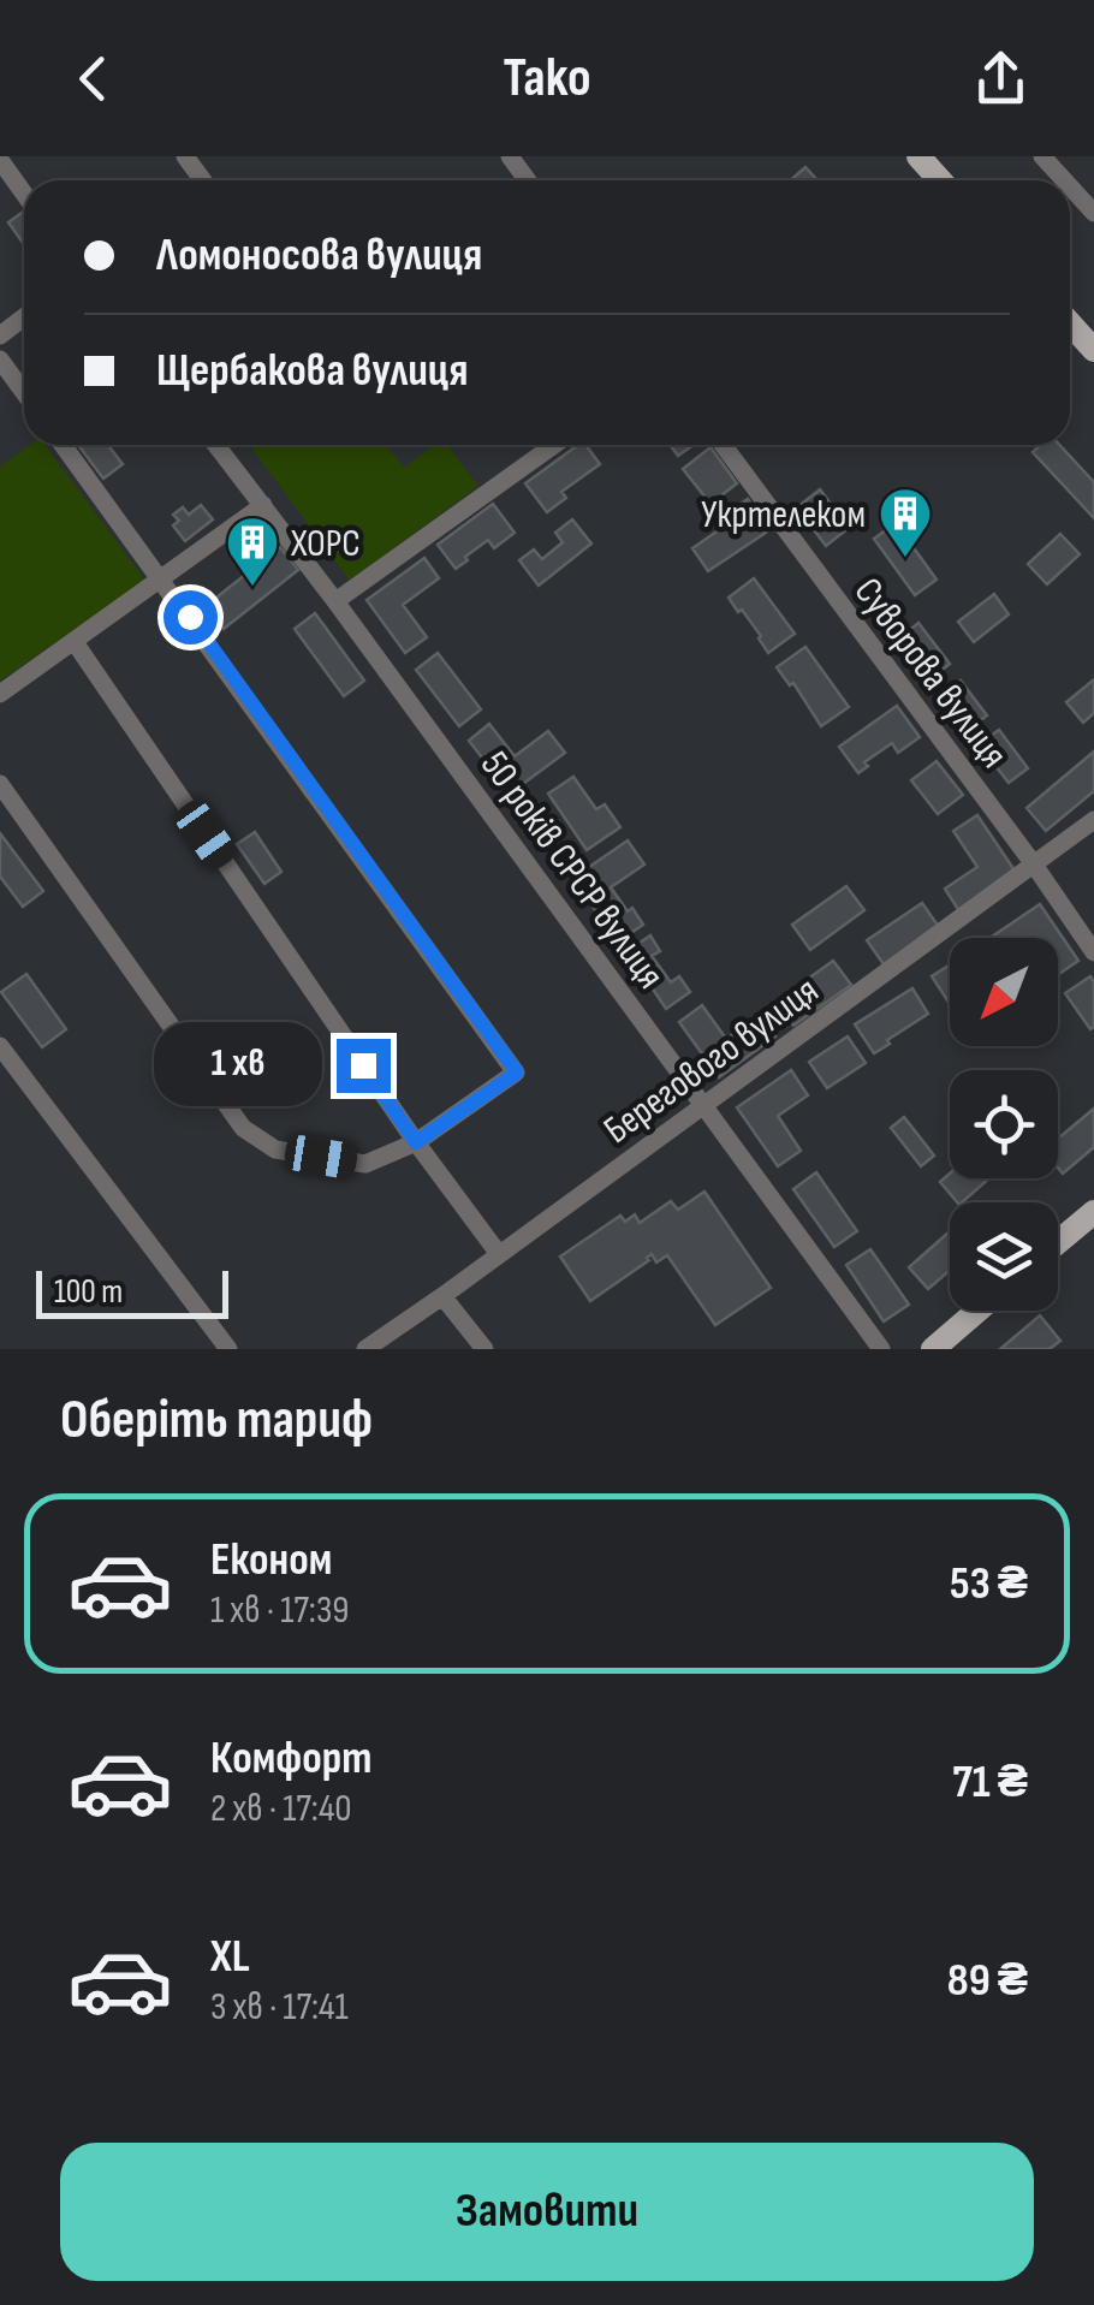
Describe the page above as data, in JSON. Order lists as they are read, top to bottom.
{
  "streets": {
    "street": ["Суворова вулиця", "50 років СРСР вулиця", "Берегового вулиця"]
  },
  "crossings": [
    ["Суворова вулиця", "Берегового вулиця"],
    ["50 років СРСР вулиця", "Берегового вулиця"]
  ],
  "places": {
    "building": ["Укртелеком", "ХОРС"]
  },
  "scale_bar": "100 m",
  "north": "bottom left",
  "page": {
    "header": "Tako",
    "banner": ["Ломоносова вулиця", "Щербакова вулиця"],
    "bubble": "1 хв",
    "scale": "100 m",
    "heading": "Оберіть тариф",
    "list": [
      {
        "name": "Економ",
        "note": "1 хв · 17:39",
        "value": "53 ₴"
      },
      {
        "name": "Комфорт",
        "note": "2 хв · 17:40",
        "value": "71 ₴"
      },
      {
        "name": "XL",
        "note": "3 хв · 17:41",
        "value": "89 ₴"
      }
    ],
    "buttons": "Замовити"
  }
}
